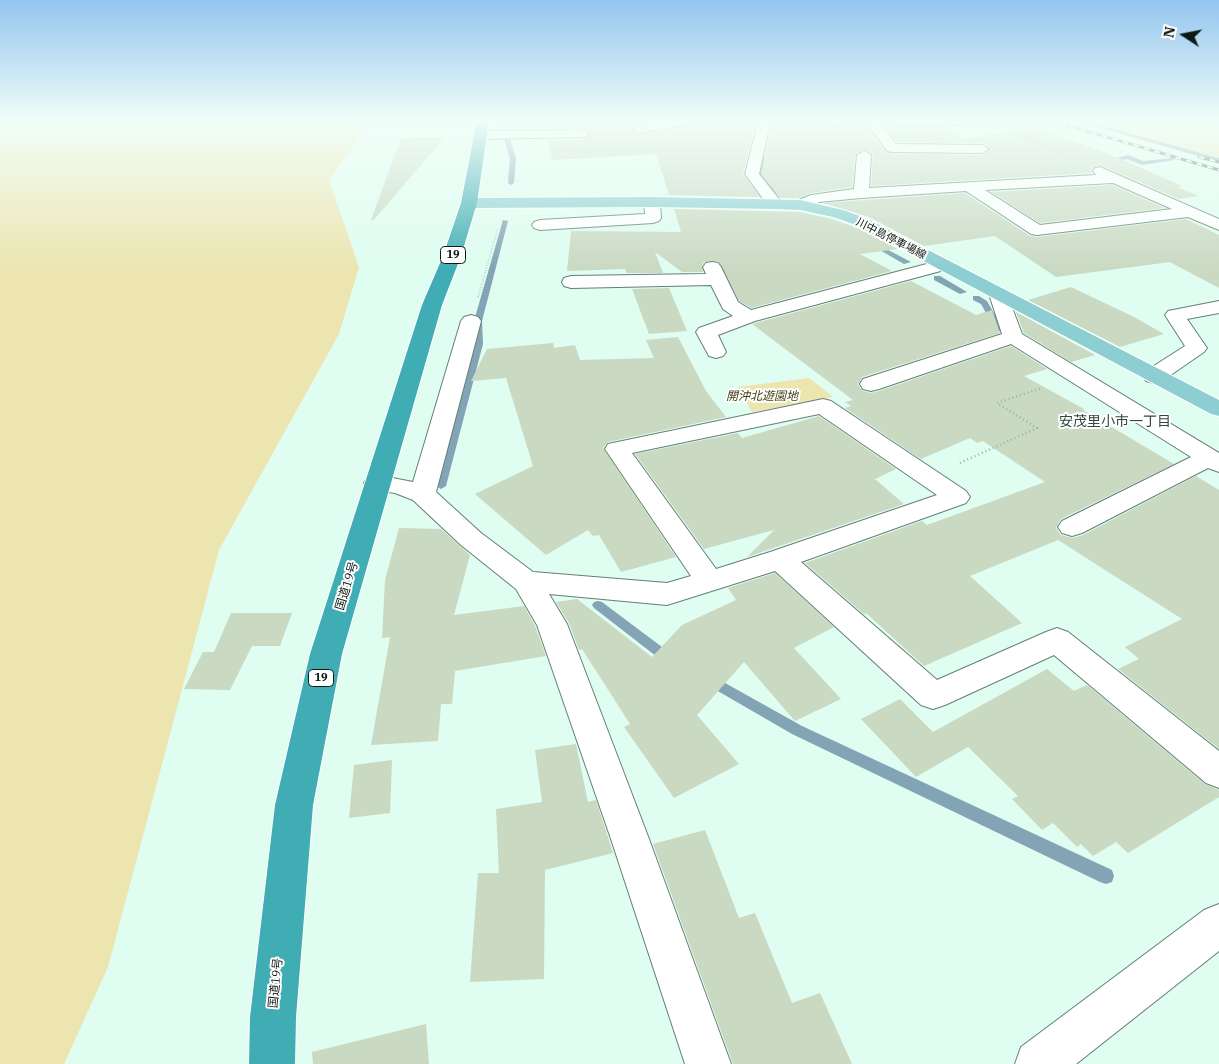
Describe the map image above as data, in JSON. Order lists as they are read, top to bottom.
{
  "streets": {
    "highway": ["19", "国道19号"],
    "main road": ["川中島停車場線"]
  },
  "crossings": [
    ["川中島停車場線", "国道19号"]
  ],
  "districts": ["安茂里小市一丁目"],
  "parks": ["開沖北遊園地"],
  "north": "left"
}
